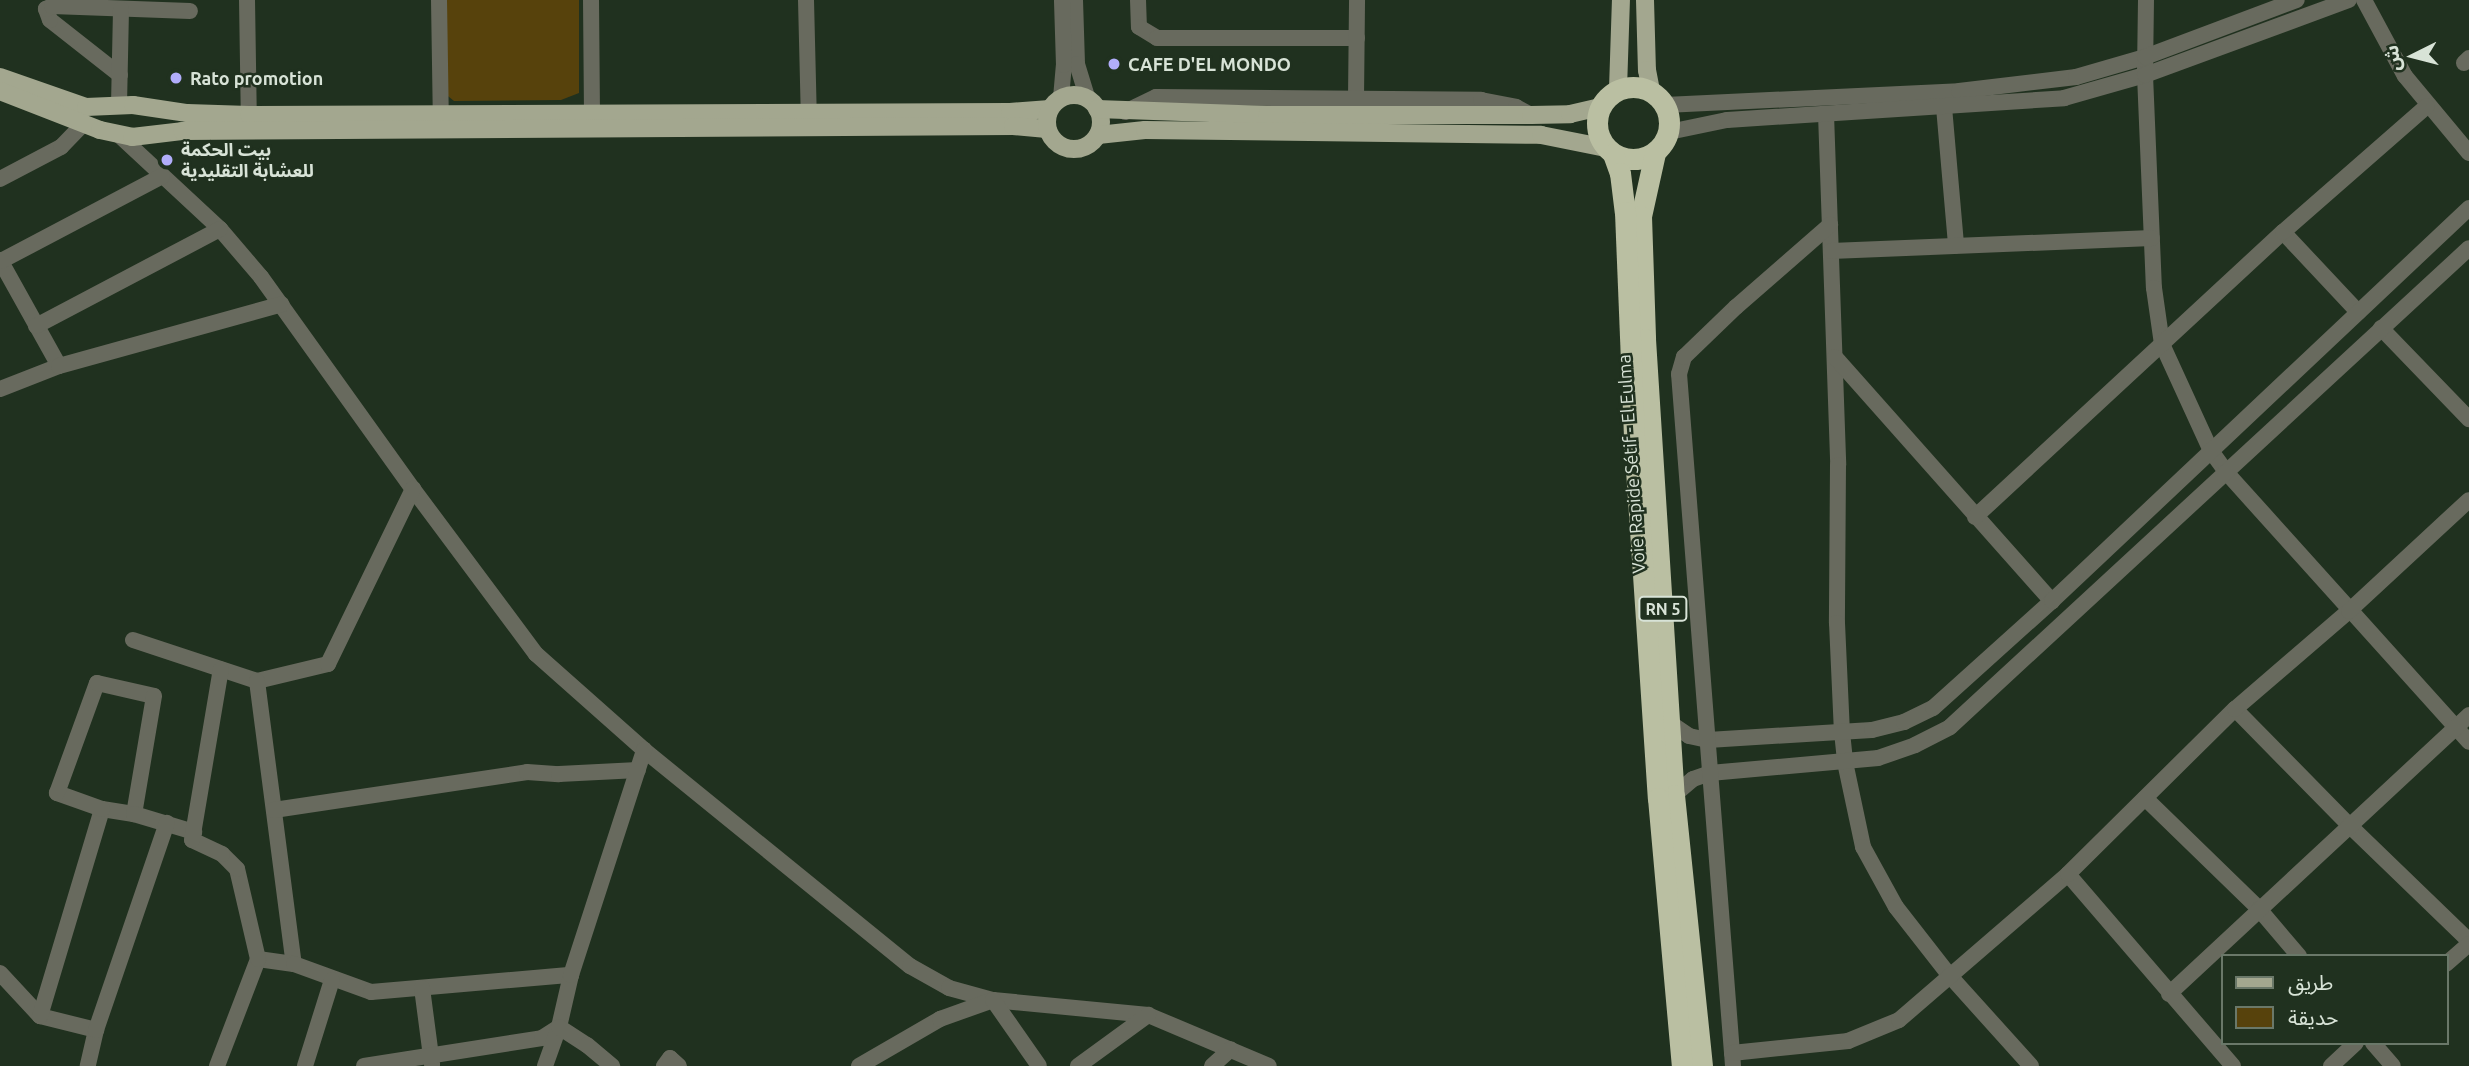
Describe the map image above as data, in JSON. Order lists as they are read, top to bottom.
{
  "streets": {
    "highway": ["Voie Rapide Sétif - El Eulma", "RN 5"]
  },
  "places": ["CAFE D'EL MONDO", "Rato promotion", "بيت الحكمة للعشابة التقليدية"],
  "legend": ["طريق", "حديقة"],
  "north": "left"
}
